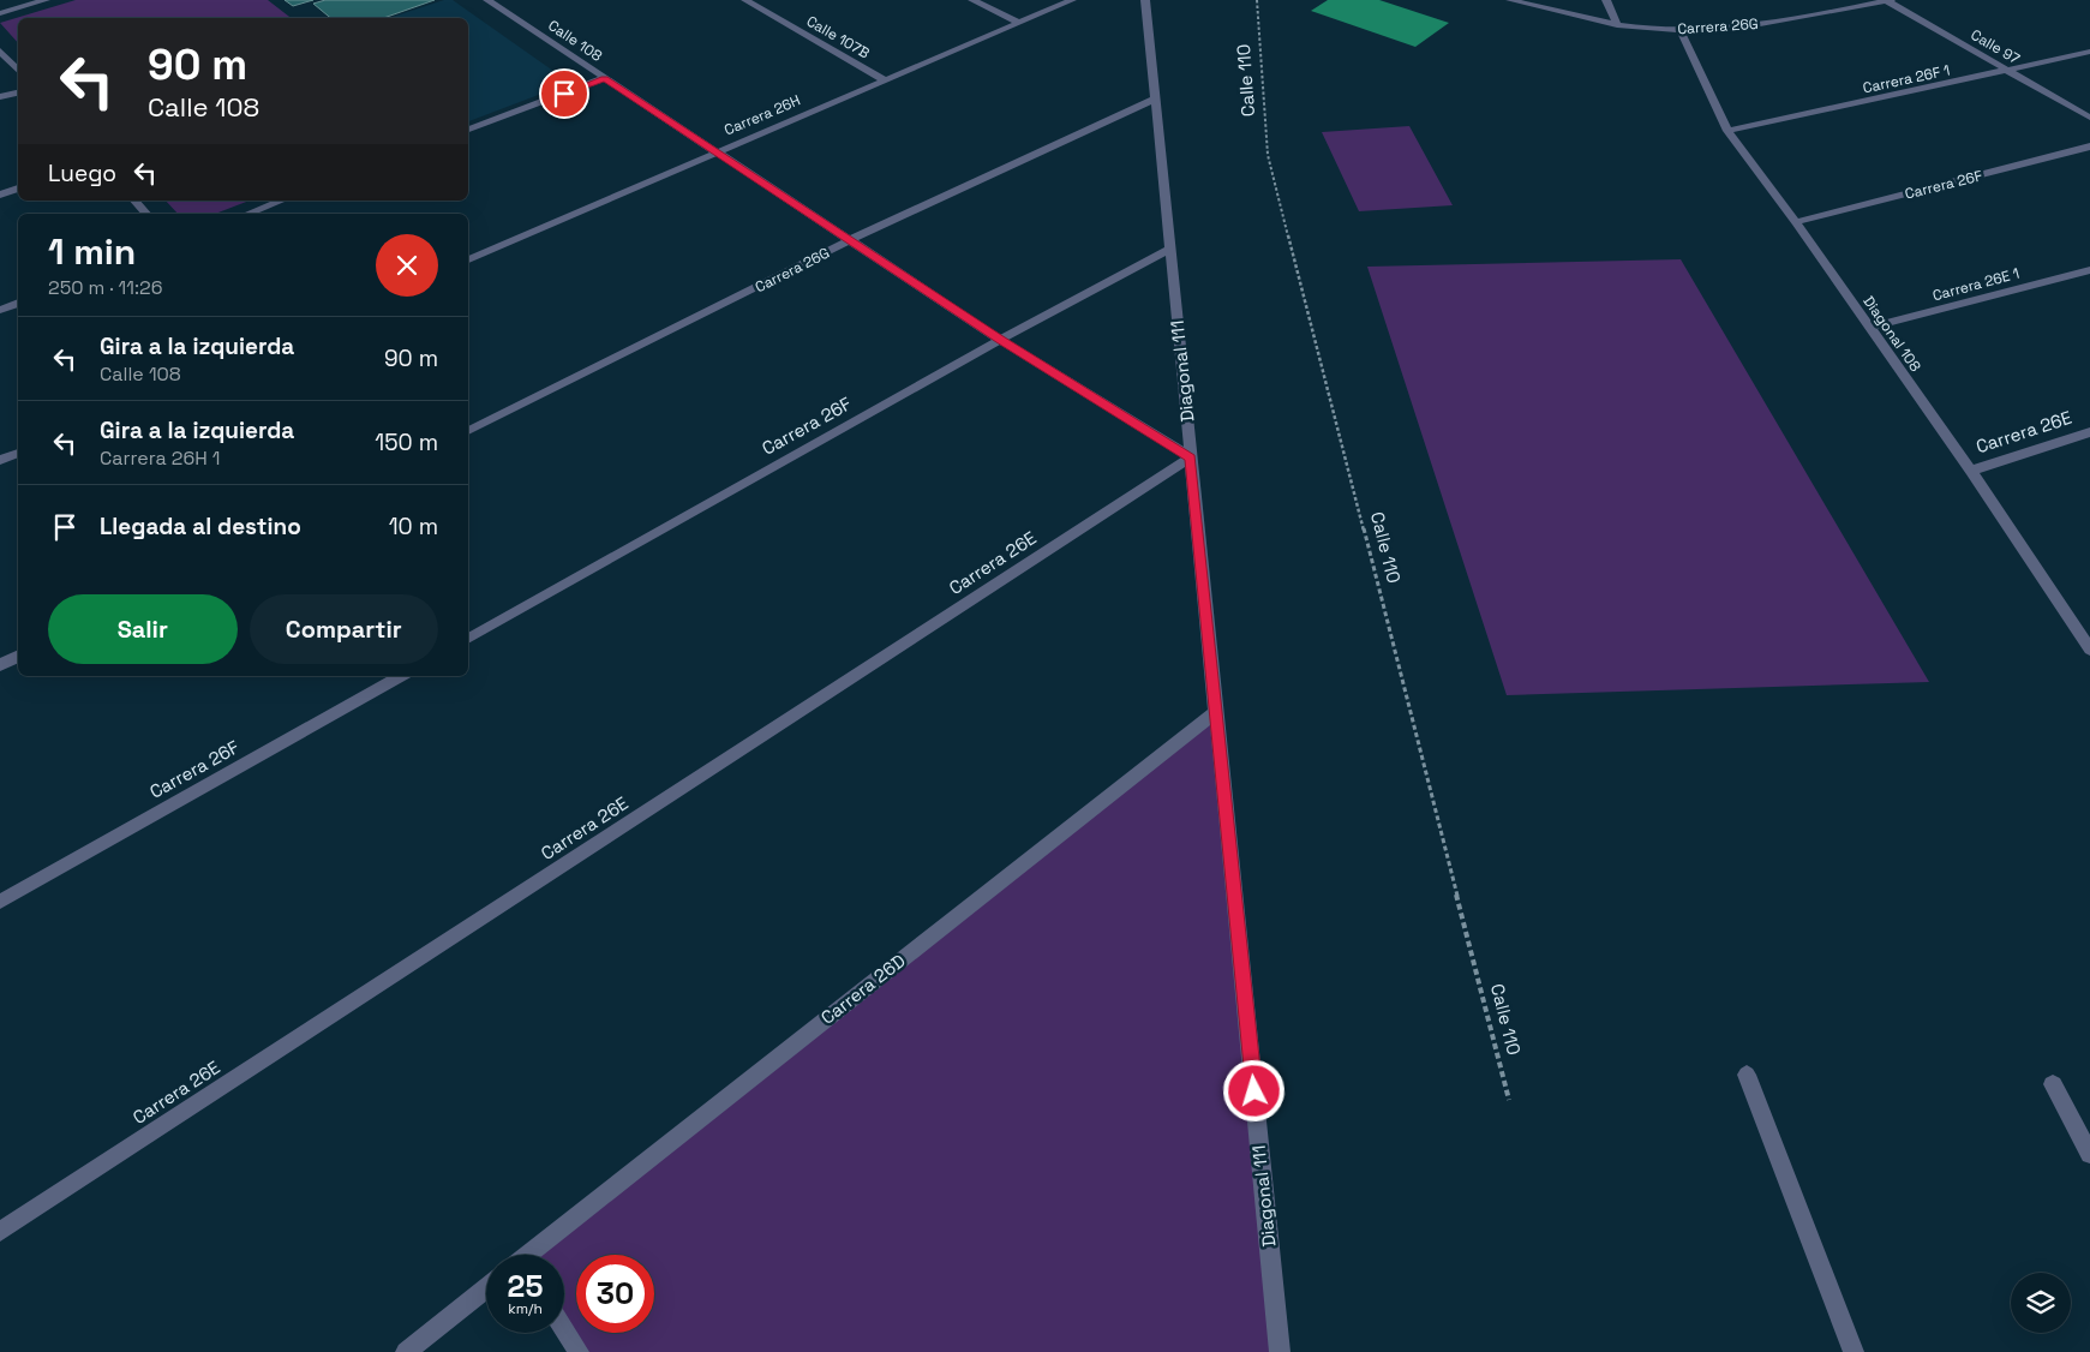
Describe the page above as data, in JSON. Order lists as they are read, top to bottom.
{
  "streets": {
    "street": [
      "Carrera 26G",
      "Calle 107B",
      "Calle 108",
      "Calle 97",
      "Carrera 26F 1",
      "Carrera 26H",
      "Carrera 26F",
      "Carrera 26E 1",
      "Diagonal 108",
      "Diagonal 111",
      "Carrera 26E",
      "Carrera 26D"
    ],
    "path": ["Calle 110"]
  },
  "crossings": [
    ["Carrera 26G", "Calle 108"],
    ["Carrera 26G", "Calle 97"],
    ["Carrera 26G", "Diagonal 108"],
    ["Carrera 26G", "Diagonal 111"],
    ["Calle 107B", "Carrera 26H"],
    ["Calle 108", "Carrera 26H"],
    ["Calle 108", "Carrera 26F"],
    ["Calle 108", "Diagonal 111"],
    ["Calle 108", "Carrera 26E"],
    ["Calle 97", "Carrera 26F 1"],
    ["Carrera 26F 1", "Diagonal 108"],
    ["Carrera 26F", "Diagonal 108"],
    ["Carrera 26F", "Diagonal 111"],
    ["Carrera 26E 1", "Diagonal 108"],
    ["Diagonal 108", "Carrera 26E"],
    ["Diagonal 111", "Carrera 26E"],
    ["Diagonal 111", "Carrera 26D"]
  ],
  "page": {
    "turn": ["90 m", "Calle 108"],
    "then": "Luego",
    "heading": ["1 min", "250 m · 11:26"],
    "list": [
      {
        "name": "Gira a la izquierda",
        "note": "Calle 108",
        "value": "90 m"
      },
      {
        "name": "Gira a la izquierda",
        "note": "Carrera 26H 1",
        "value": "150 m"
      },
      {
        "name": "Llegada al destino",
        "value": "10 m"
      }
    ],
    "buttons": ["Salir", "Compartir"],
    "speed": "25 km/h",
    "limit": "30"
  }
}
